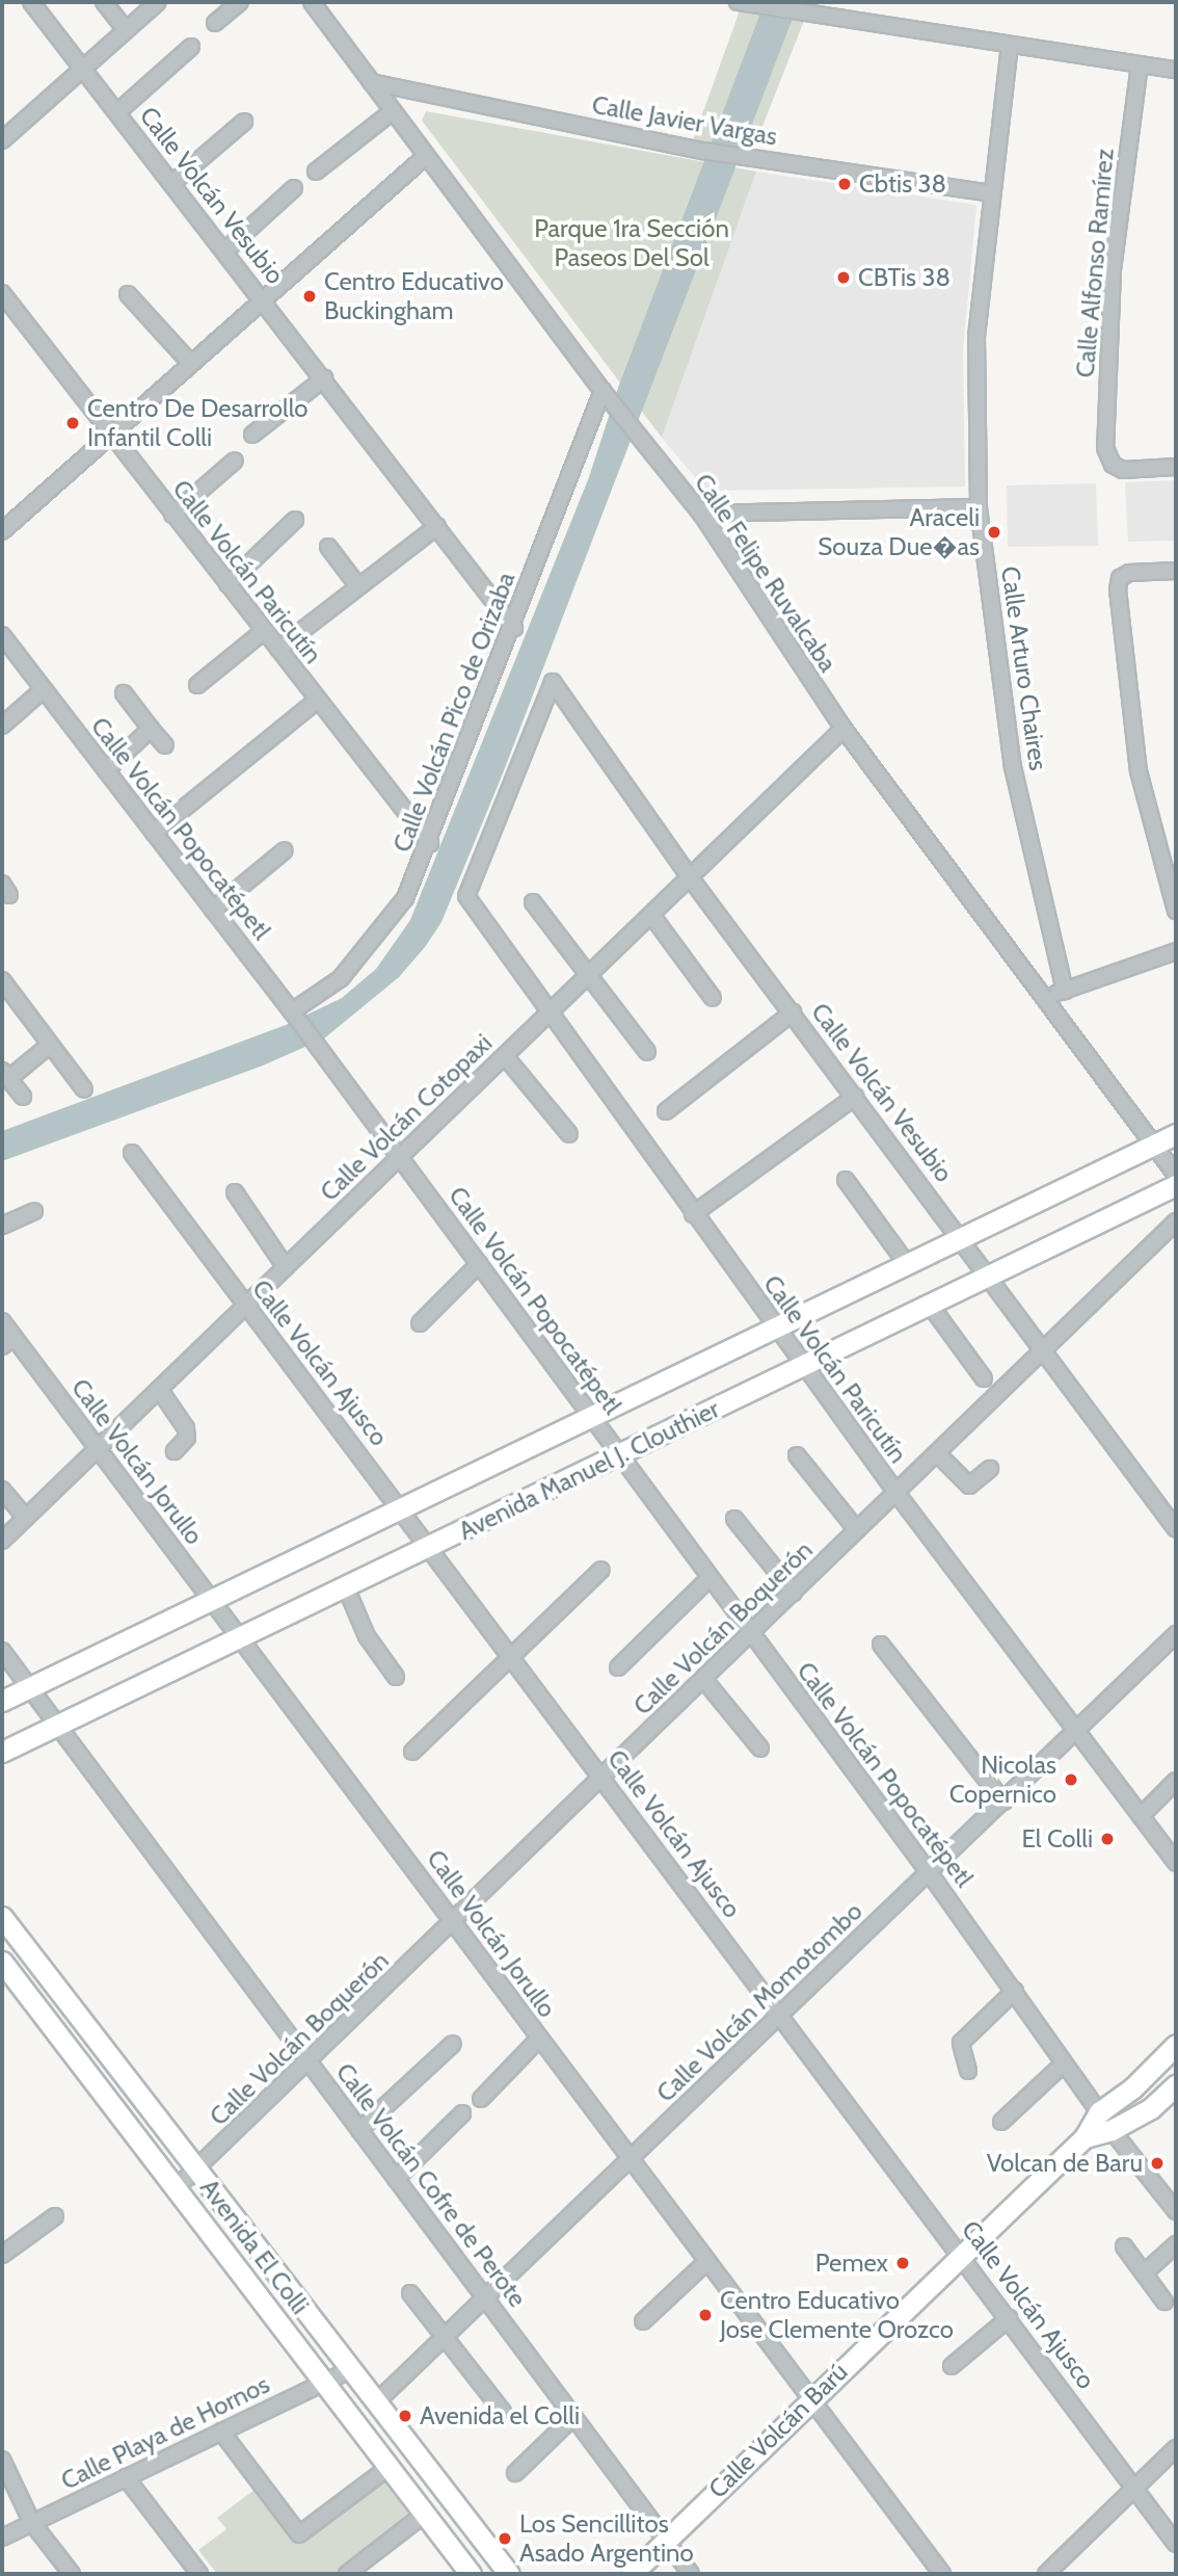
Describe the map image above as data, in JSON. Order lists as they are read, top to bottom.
{
  "streets": {
    "main road": ["Avenida Manuel J. Clouthier", "Avenida El Colli", "Calle Volcán Barú"],
    "street": [
      "Calle Javier Vargas",
      "Calle Volcán Vesubio",
      "Calle Alfonso Ramírez",
      "Calle Volcán Paricutín",
      "Calle Felipe Ruvalcaba",
      "Calle Arturo Chaires",
      "Calle Volcán Pico de Orizaba",
      "Calle Volcán Popocatépetl",
      "Calle Volcán Cotopaxi",
      "Calle Volcán Ajusco",
      "Calle Volcán Jorullo",
      "Calle Volcán Boquerón",
      "Calle Volcán Momotombo",
      "Calle Volcán Cofre de Perote",
      "Calle Playa de Hornos"
    ]
  },
  "crossings": [
    ["Calle Javier Vargas", "Calle Felipe Ruvalcaba"],
    ["Calle Javier Vargas", "Calle Arturo Chaires"],
    ["Calle Volcán Vesubio", "Calle Volcán Paricutín"],
    ["Calle Volcán Vesubio", "Calle Volcán Pico de Orizaba"],
    ["Calle Volcán Vesubio", "Calle Volcán Cotopaxi"],
    ["Calle Volcán Vesubio", "Avenida Manuel J. Clouthier"],
    ["Calle Volcán Vesubio", "Calle Volcán Boquerón"],
    ["Calle Volcán Paricutín", "Calle Volcán Pico de Orizaba"],
    ["Calle Volcán Paricutín", "Calle Volcán Cotopaxi"],
    ["Calle Volcán Paricutín", "Avenida Manuel J. Clouthier"],
    ["Calle Volcán Paricutín", "Calle Volcán Boquerón"],
    ["Calle Volcán Paricutín", "Calle Volcán Momotombo"],
    ["Calle Felipe Ruvalcaba", "Calle Volcán Pico de Orizaba"],
    ["Calle Felipe Ruvalcaba", "Calle Volcán Cotopaxi"],
    ["Calle Felipe Ruvalcaba", "Avenida Manuel J. Clouthier"],
    ["Calle Volcán Pico de Orizaba", "Calle Volcán Popocatépetl"],
    ["Calle Volcán Popocatépetl", "Calle Volcán Cotopaxi"],
    ["Calle Volcán Popocatépetl", "Avenida Manuel J. Clouthier"],
    ["Calle Volcán Popocatépetl", "Calle Volcán Boquerón"],
    ["Calle Volcán Popocatépetl", "Calle Volcán Momotombo"],
    ["Calle Volcán Popocatépetl", "Calle Volcán Barú"],
    ["Calle Volcán Cotopaxi", "Calle Volcán Ajusco"],
    ["Calle Volcán Cotopaxi", "Calle Volcán Jorullo"],
    ["Calle Volcán Ajusco", "Avenida Manuel J. Clouthier"],
    ["Calle Volcán Ajusco", "Calle Volcán Boquerón"],
    ["Calle Volcán Ajusco", "Calle Volcán Momotombo"],
    ["Calle Volcán Ajusco", "Calle Volcán Barú"],
    ["Calle Volcán Jorullo", "Avenida Manuel J. Clouthier"],
    ["Calle Volcán Jorullo", "Calle Volcán Boquerón"],
    ["Calle Volcán Jorullo", "Calle Volcán Momotombo"],
    ["Calle Volcán Jorullo", "Calle Volcán Barú"],
    ["Avenida Manuel J. Clouthier", "Calle Volcán Cofre de Perote"],
    ["Calle Volcán Boquerón", "Calle Volcán Cofre de Perote"],
    ["Calle Volcán Boquerón", "Avenida El Colli"],
    ["Calle Volcán Momotombo", "Calle Volcán Cofre de Perote"],
    ["Calle Volcán Momotombo", "Avenida El Colli"],
    ["Calle Volcán Cofre de Perote", "Calle Volcán Barú"],
    ["Avenida El Colli", "Calle Playa de Hornos"]
  ],
  "parks": ["Parque 1ra Sección Paseos Del Sol"],
  "places": [
    "Cbtis 38",
    "CBTis 38",
    "Centro Educativo Buckingham",
    "Centro De Desarrollo Infantil Colli",
    "Araceli Souza Due�as",
    "Nicolas Copernico",
    "El Colli",
    "Volcan de Baru",
    "Pemex",
    "Centro Educativo Jose Clemente Orozco",
    "Avenida el Colli",
    "Los Sencillitos Asado Argentino"
  ]
}
